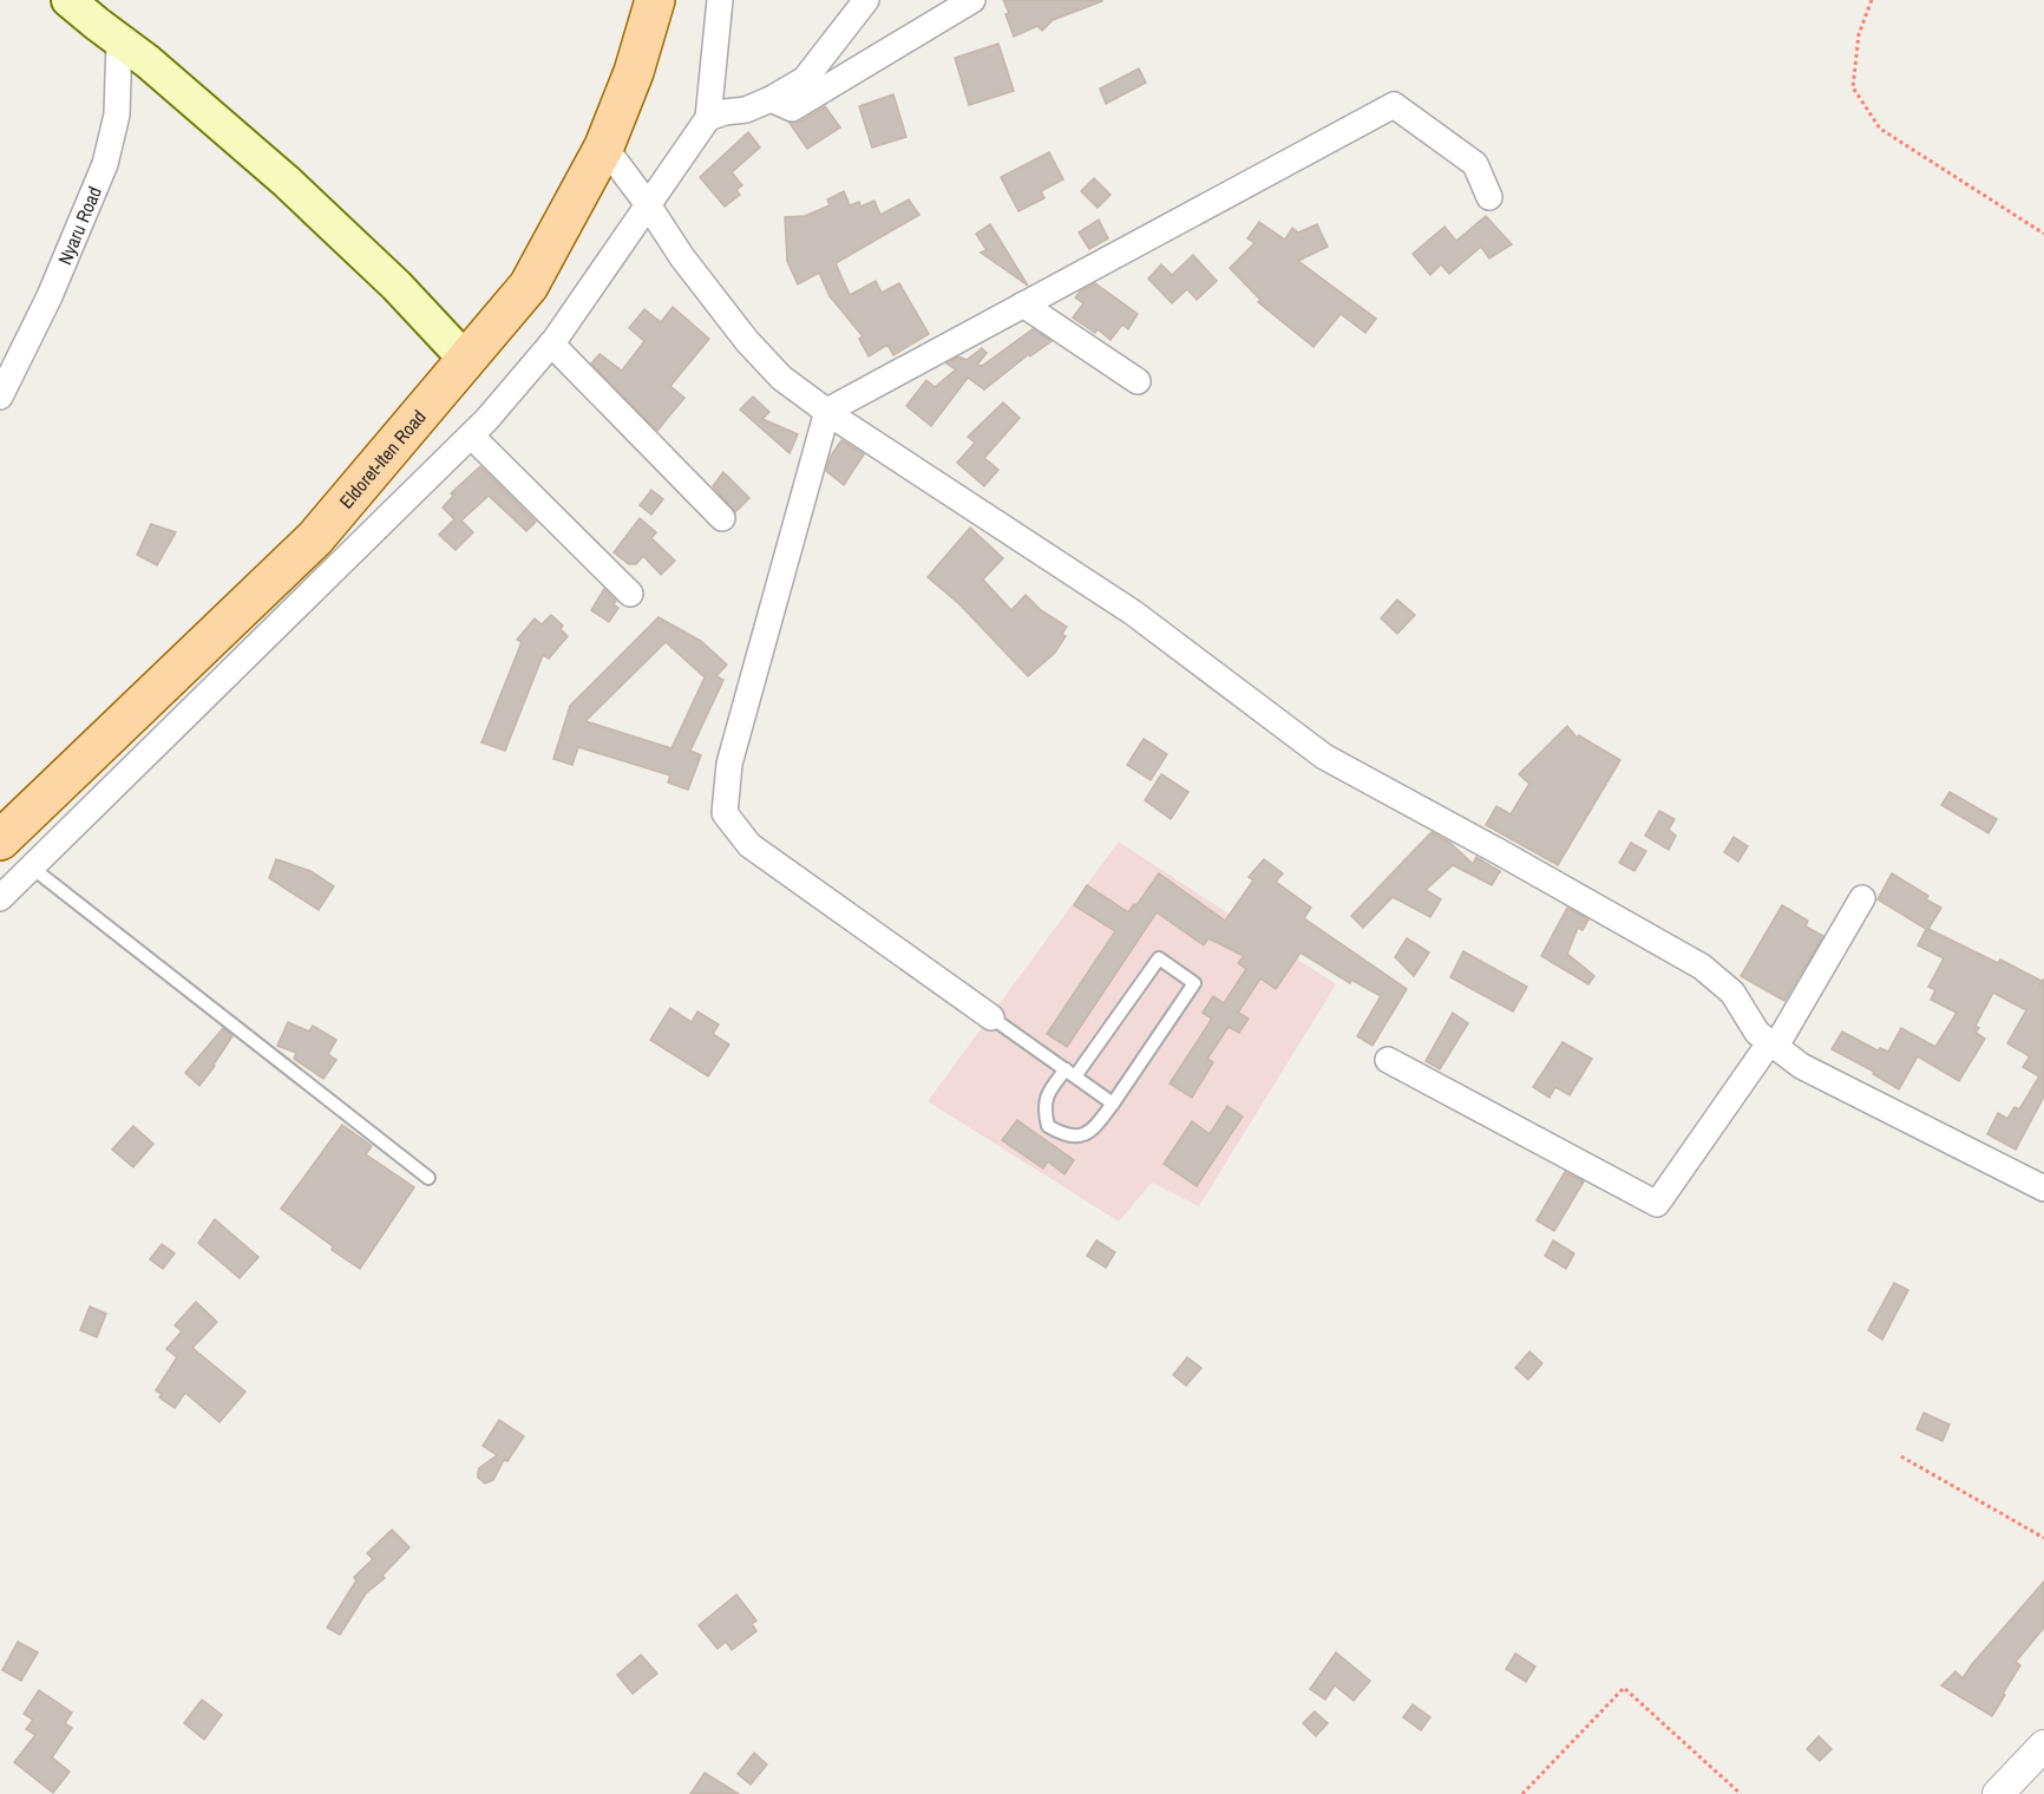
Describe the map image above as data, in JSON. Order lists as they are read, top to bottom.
{
  "streets": {
    "main road": ["Eldoret-Iten Road"],
    "street": ["Nyaru Road"]
  }
}
